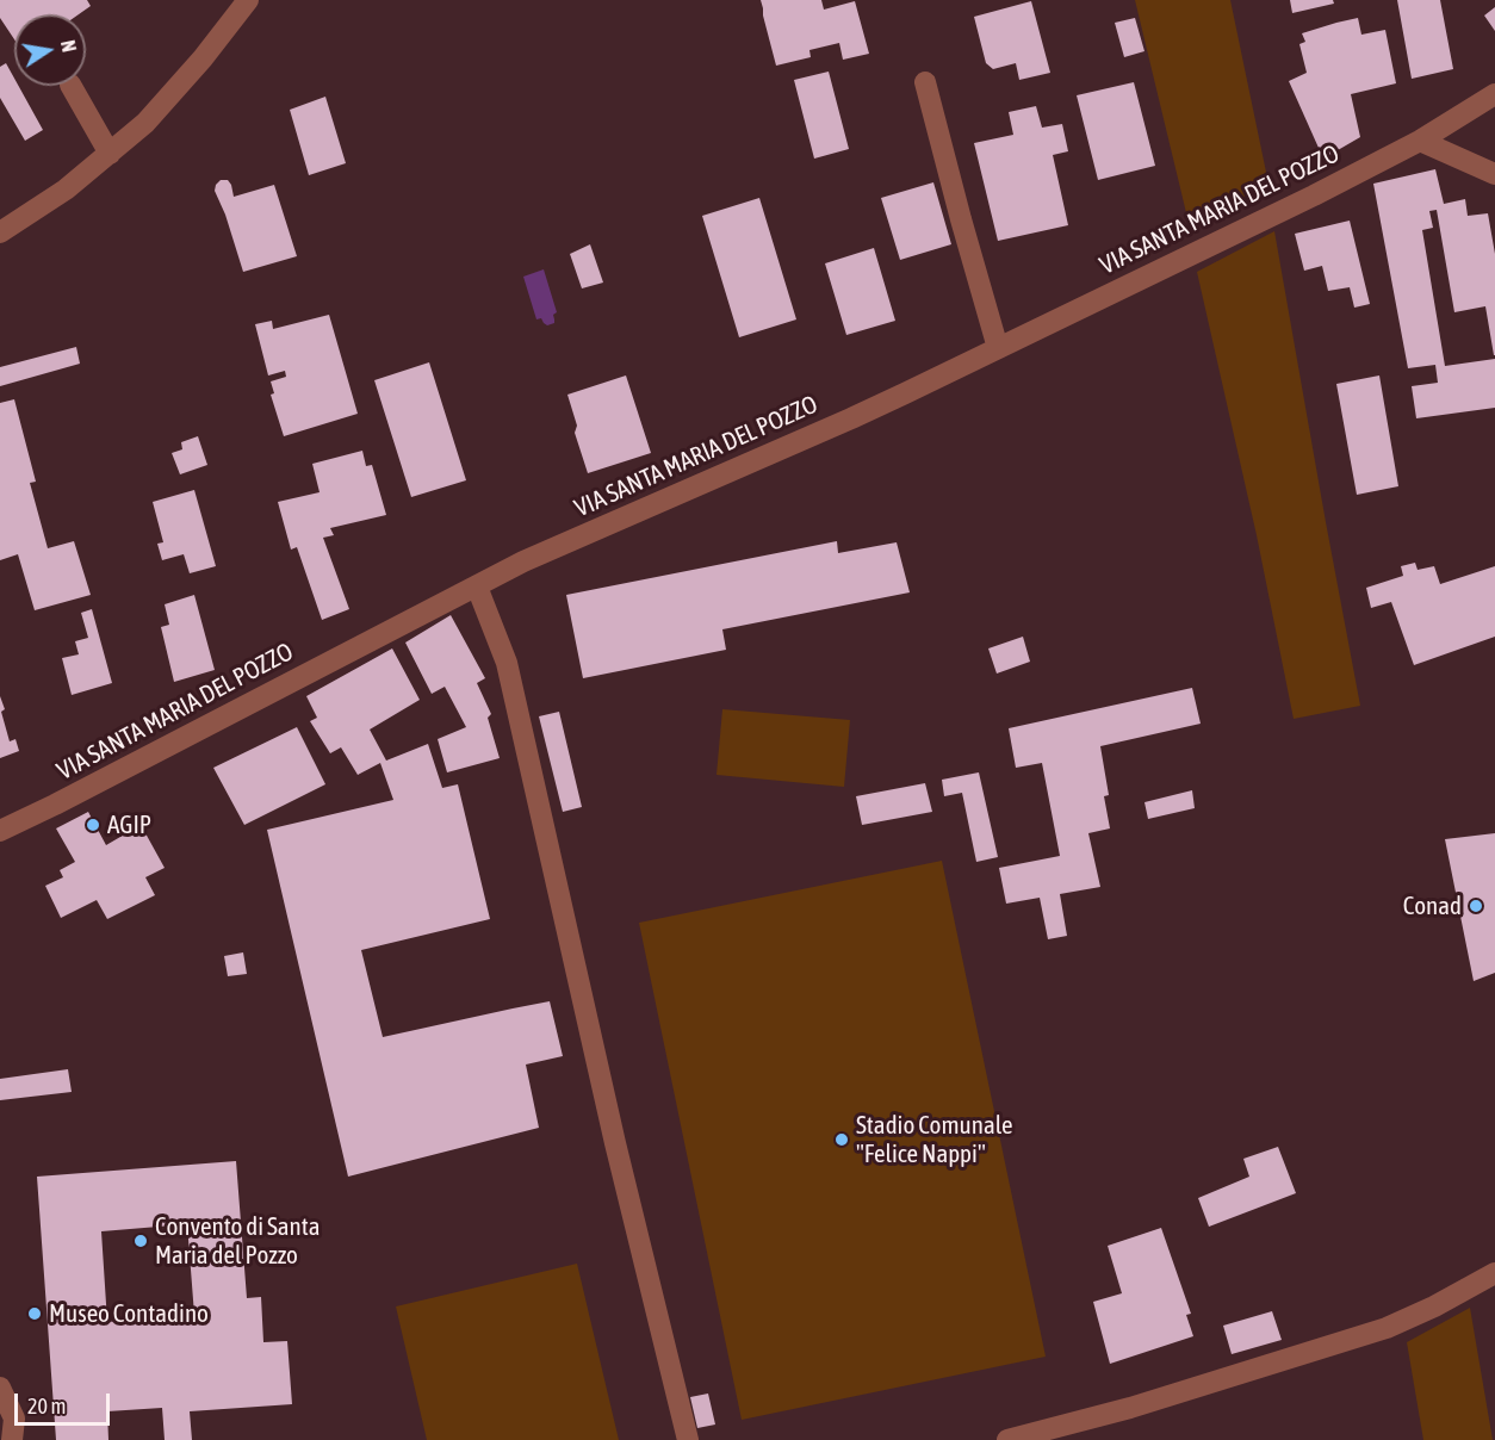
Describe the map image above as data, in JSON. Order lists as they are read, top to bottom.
{
  "streets": {
    "street": ["VIA SANTA MARIA DEL POZZO"]
  },
  "places": [
    "AGIP",
    "Conad",
    "Stadio Comunale \"Felice Nappi\"",
    "Convento di Santa Maria del Pozzo",
    "Museo Contadino"
  ],
  "scale_bar": "20 m",
  "north": "right"
}
